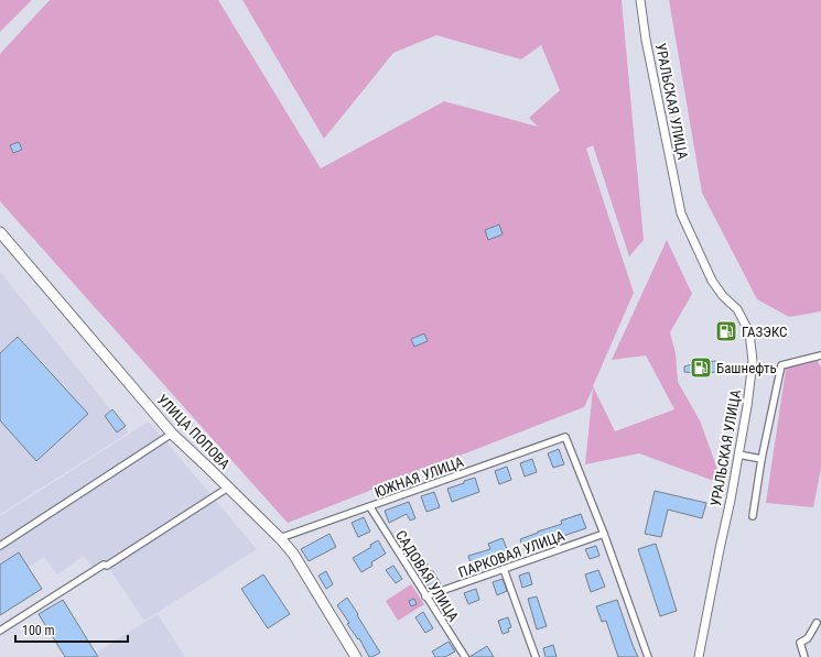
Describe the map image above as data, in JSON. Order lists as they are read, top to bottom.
{
  "streets": {
    "main road": ["УЛИЦА ПОПОВА"],
    "street": [
      "УРАЛЬСКАЯ УЛИЦА",
      "ЮЖНАЯ УЛИЦА",
      "ПАРКОВАЯ УЛИЦА",
      "САДОВАЯ УЛИЦА"
    ]
  },
  "crossings": [
    ["УЛИЦА ПОПОВА", "ЮЖНАЯ УЛИЦА"],
    ["ЮЖНАЯ УЛИЦА", "ПАРКОВАЯ УЛИЦА"],
    ["ЮЖНАЯ УЛИЦА", "САДОВАЯ УЛИЦА"],
    ["ПАРКОВАЯ УЛИЦА", "САДОВАЯ УЛИЦА"]
  ],
  "places": {
    "fuel station": ["ГАЗЭКС", "Башнефть"]
  },
  "scale_bar": "100 m"
}
